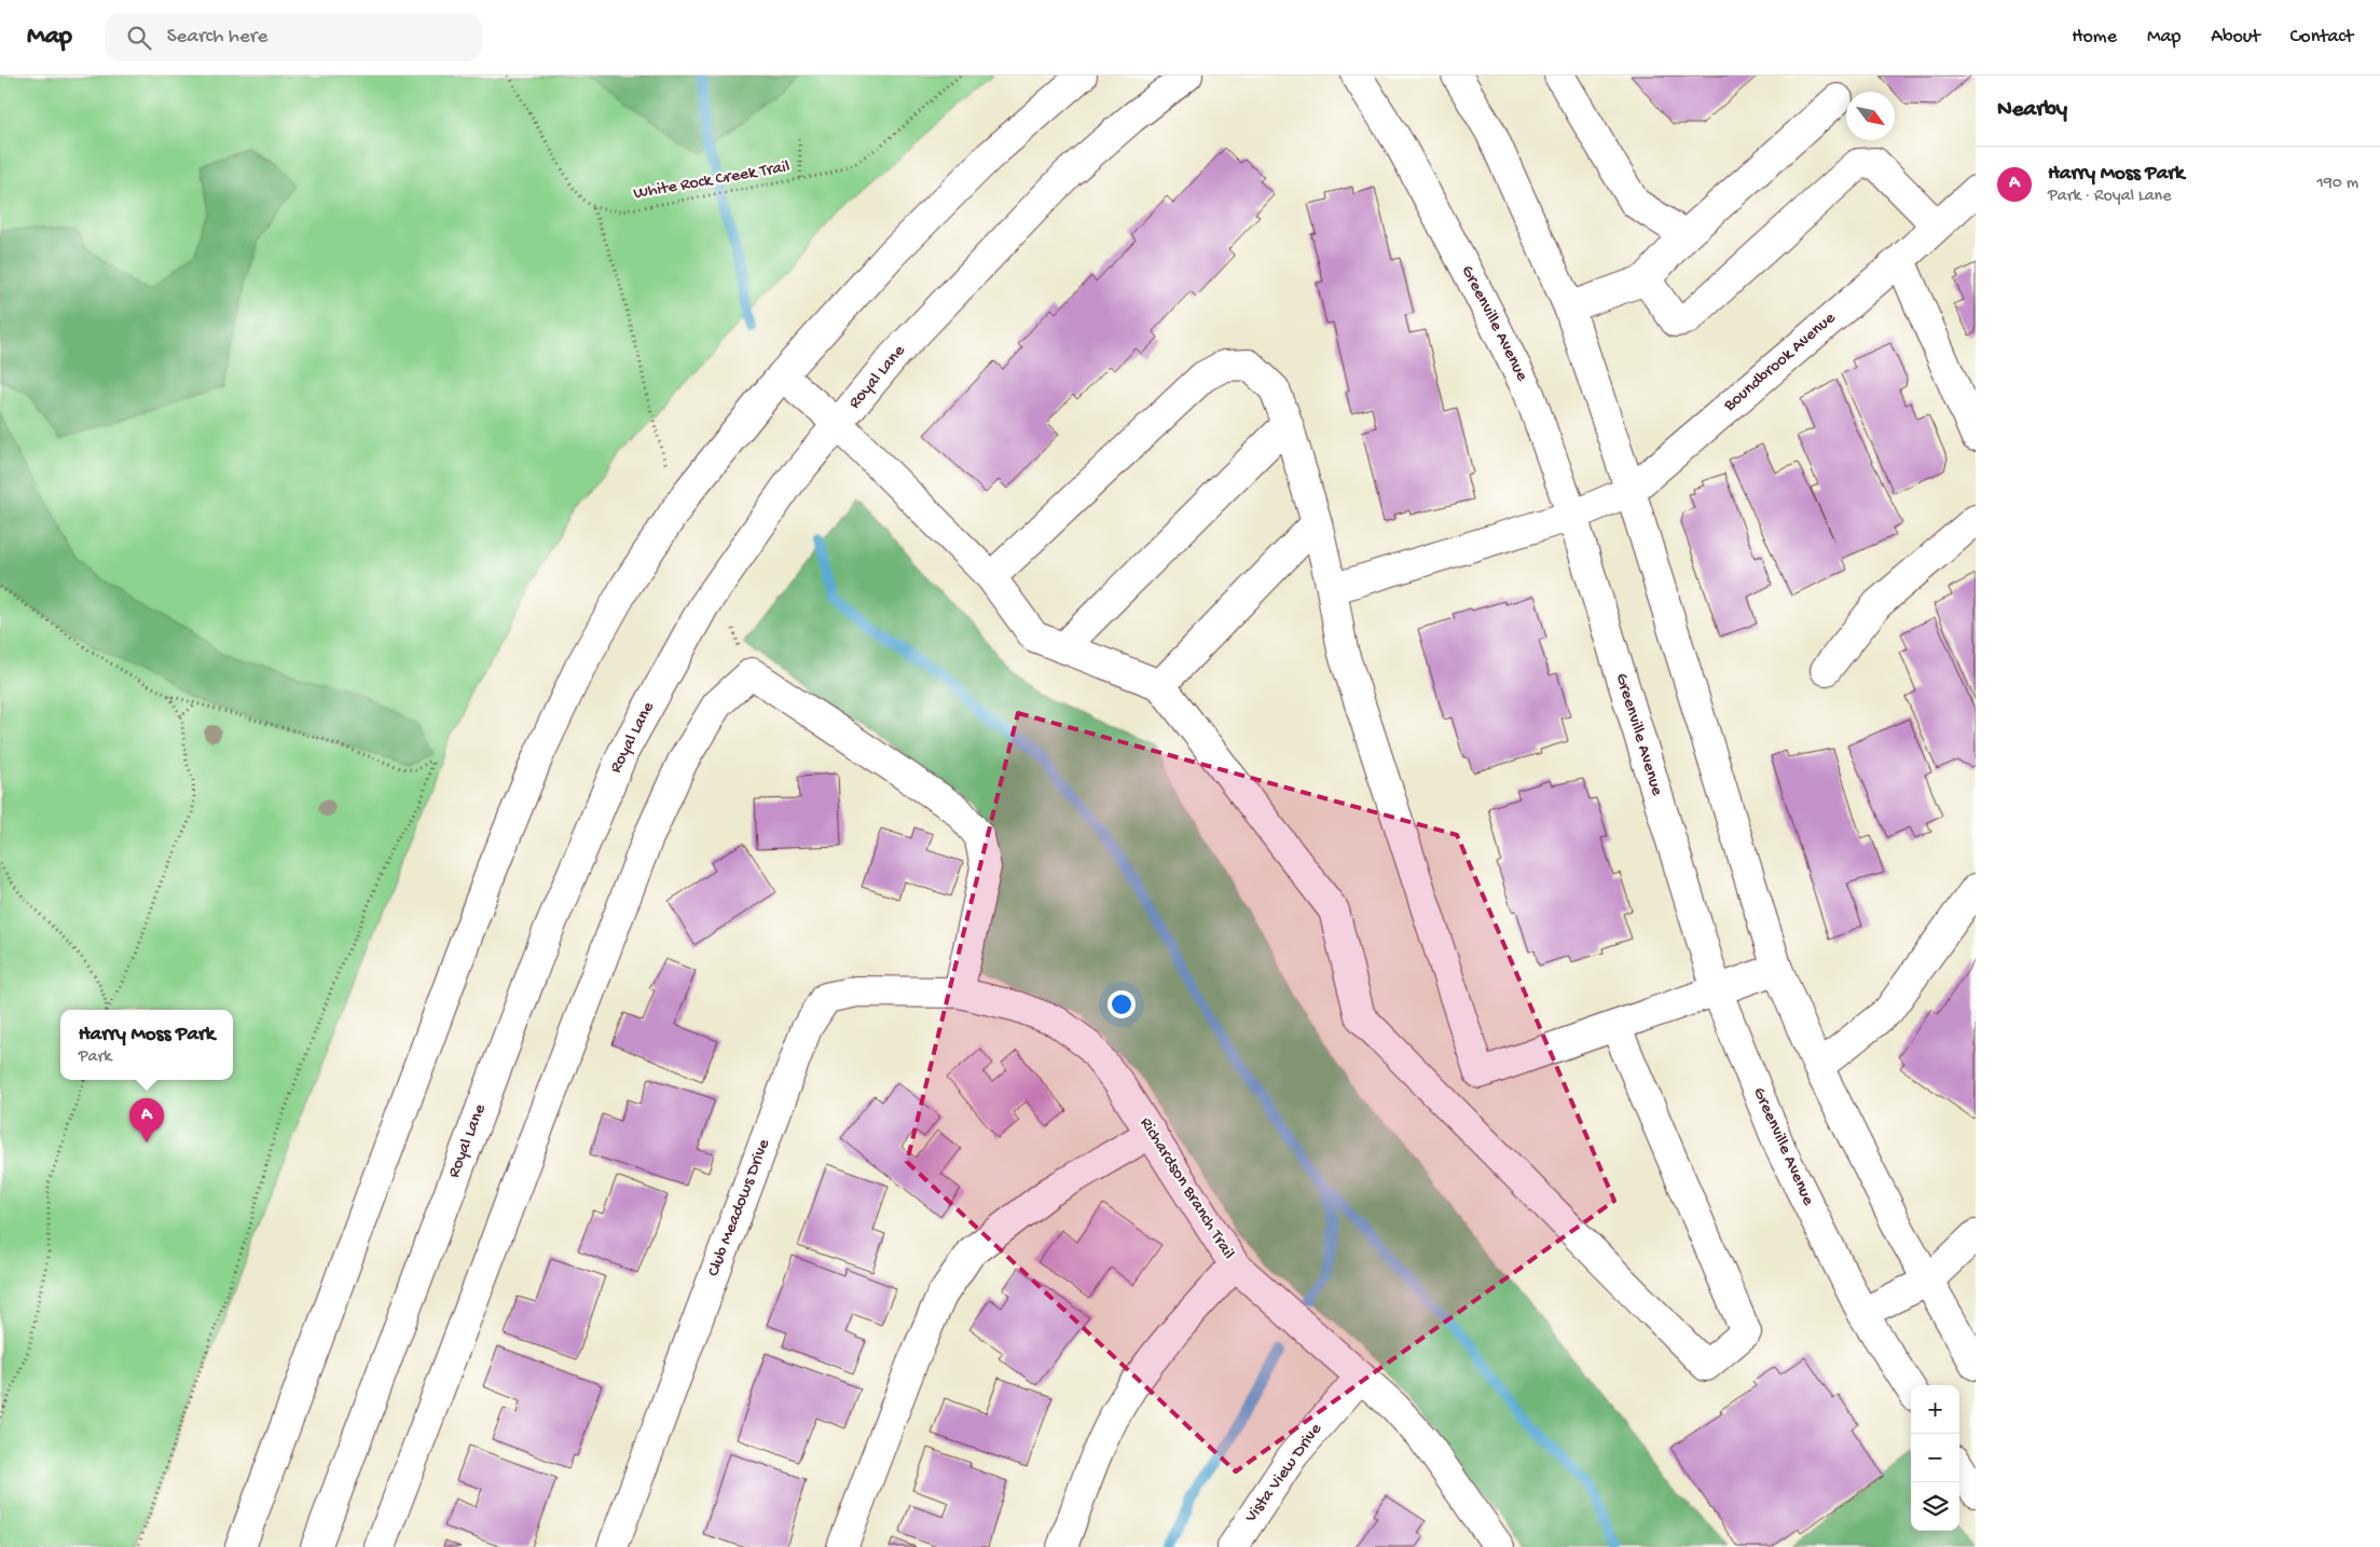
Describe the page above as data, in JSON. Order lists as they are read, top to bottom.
{
  "streets": {
    "main road": [
      "Greenville Avenue",
      "Boundbrook Avenue",
      "Royal Lane",
      "Richardson Branch Trail",
      "Club Meadows Drive",
      "Vista View Drive"
    ],
    "path": ["White Rock Creek Trail"]
  },
  "crossings": [
    ["Greenville Avenue", "Boundbrook Avenue"],
    ["Richardson Branch Trail", "Club Meadows Drive"],
    ["Richardson Branch Trail", "Vista View Drive"]
  ],
  "north": "bottom right",
  "page": {
    "header": "Map",
    "search": "Search here",
    "nav": [
      "Home",
      "Map",
      "About",
      "Contact"
    ],
    "heading": "Nearby",
    "list": [
      {
        "mark": "A",
        "name": "Harry Moss Park",
        "note": "Park · Royal Lane",
        "value": "190 m"
      }
    ],
    "popup": ["Harry Moss Park", "Park"],
    "pins": "A",
    "map_buttons": ["+", "−"]
  }
}
